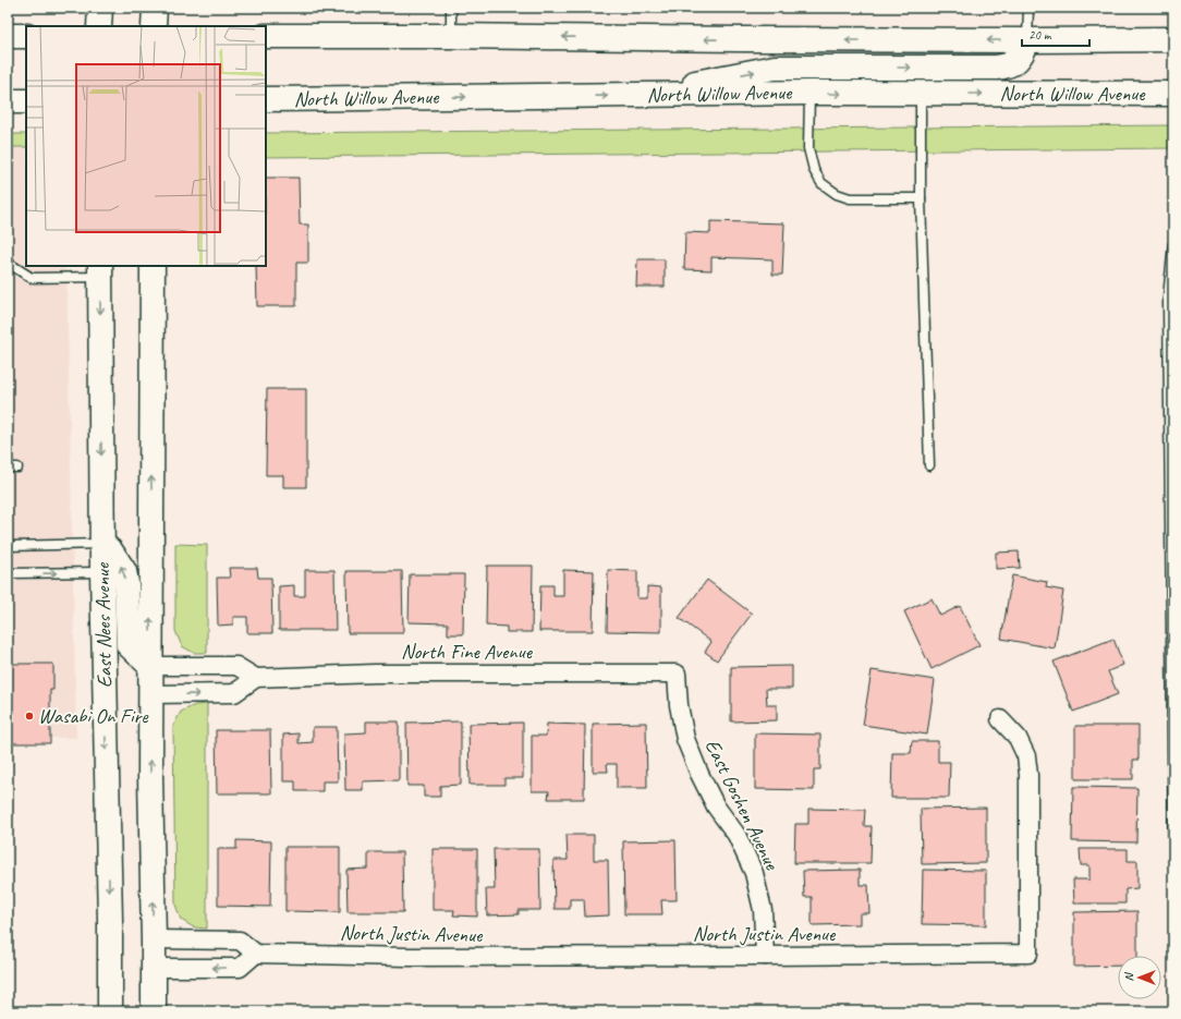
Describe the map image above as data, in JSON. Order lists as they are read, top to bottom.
{
  "streets": {
    "main road": ["North Willow Avenue", "East Nees Avenue"],
    "street": ["North Fine Avenue", "East Goshen Avenue", "North Justin Avenue"]
  },
  "crossings": [
    ["North Fine Avenue", "East Goshen Avenue"],
    ["East Goshen Avenue", "North Justin Avenue"]
  ],
  "places": ["Wasabi On Fire"],
  "scale_bar": "20 m",
  "north": "left"
}
